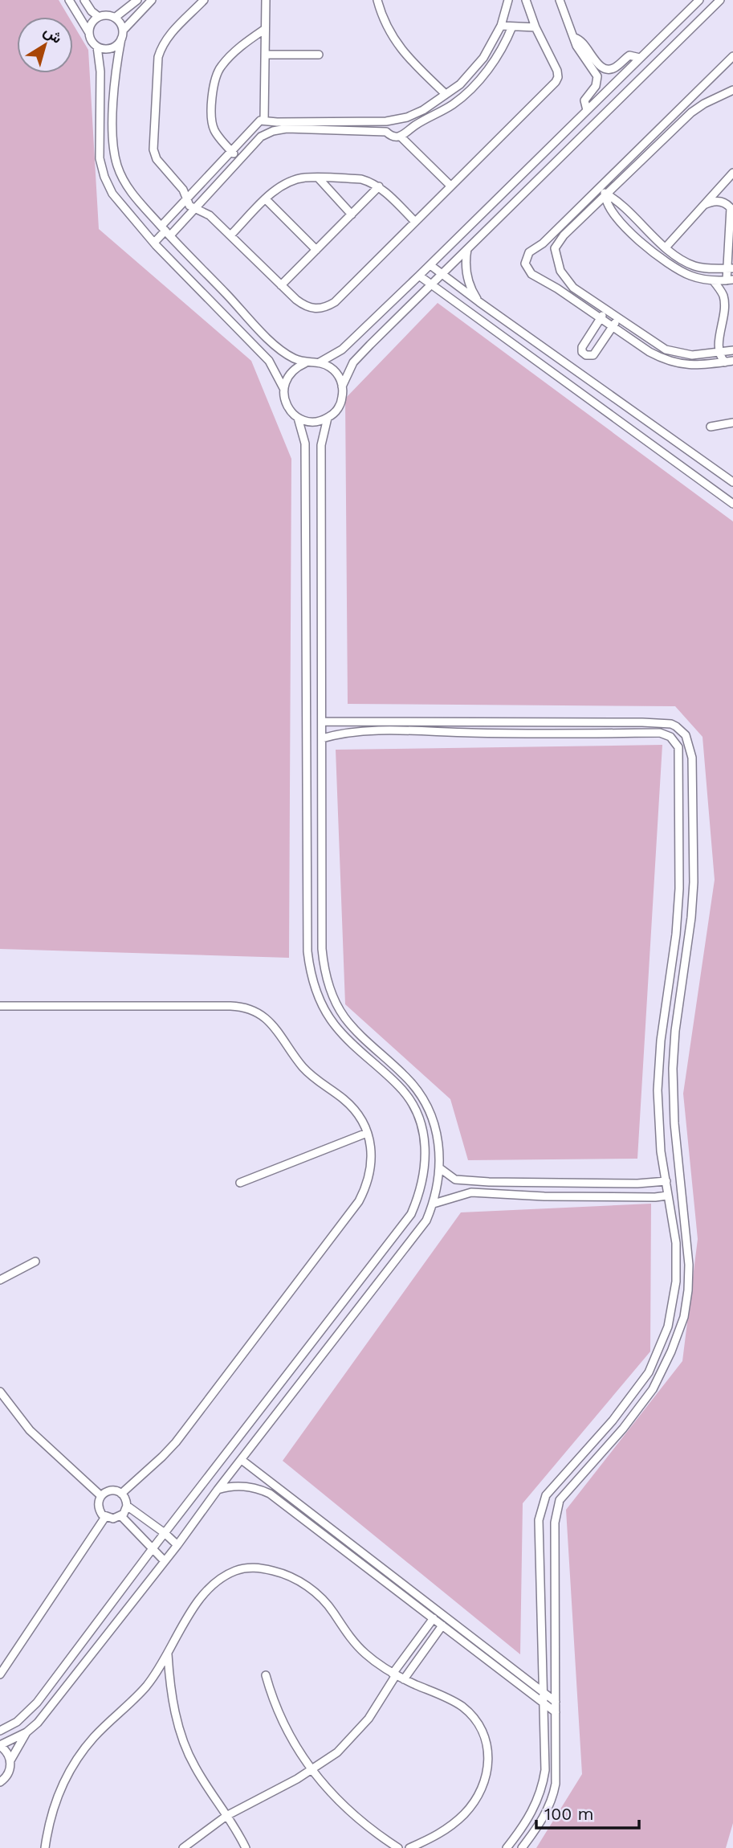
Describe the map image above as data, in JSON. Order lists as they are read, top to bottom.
{
  "scale_bar": "100 m",
  "north": "top right"
}
